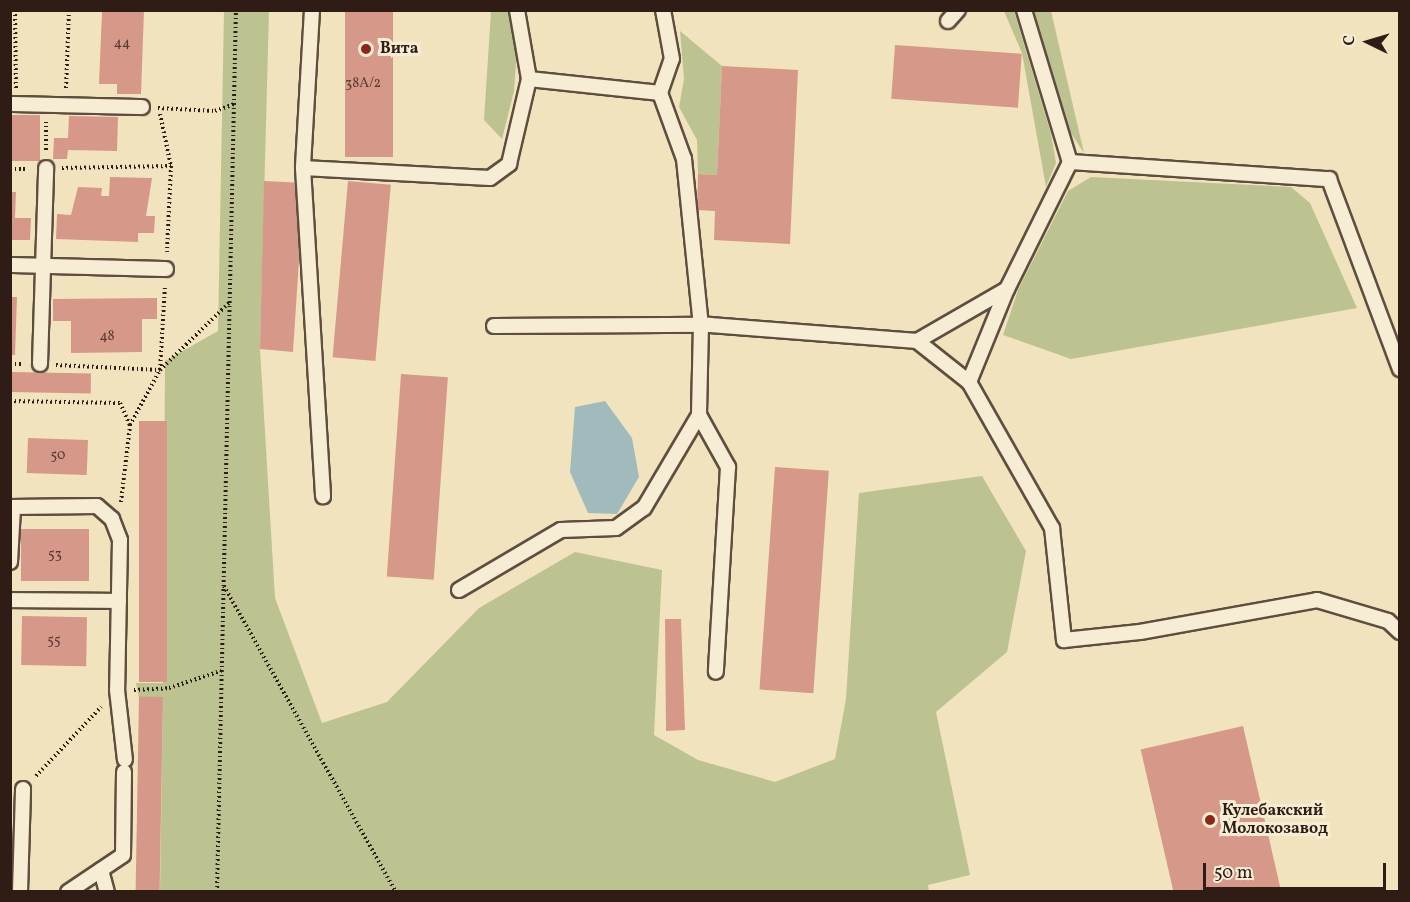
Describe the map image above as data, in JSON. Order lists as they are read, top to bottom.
{
  "places": ["Вита", "Кулебакский Молокозавод"],
  "house_numbers": [
    "44",
    "38А/2",
    "48",
    "50",
    "53",
    "55"
  ],
  "scale_bar": "50 m",
  "north": "left"
}
